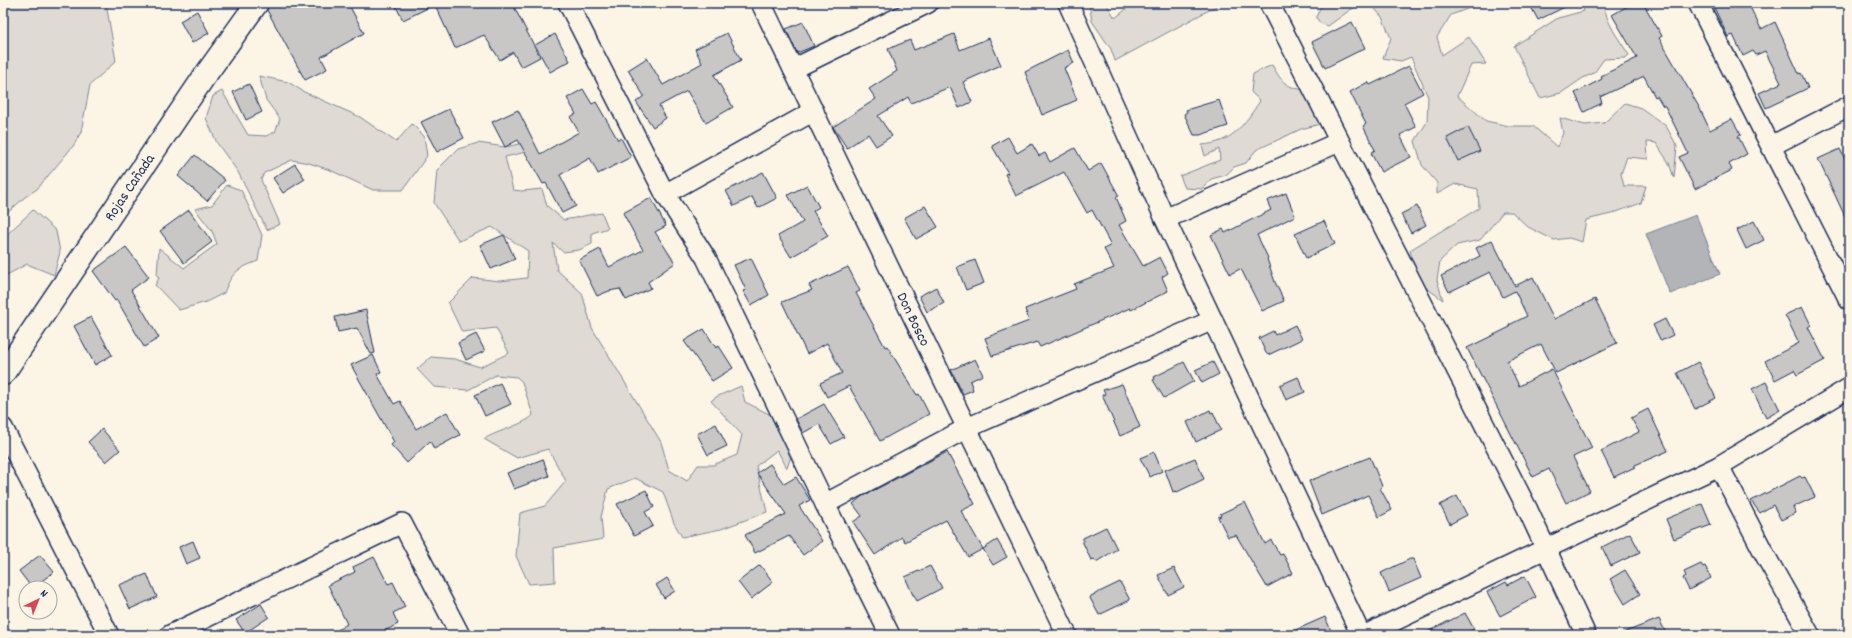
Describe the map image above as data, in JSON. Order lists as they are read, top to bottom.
{
  "streets": {
    "main road": ["Rojas Cañada"],
    "street": ["Don Bosco"]
  },
  "north": "top right"
}
